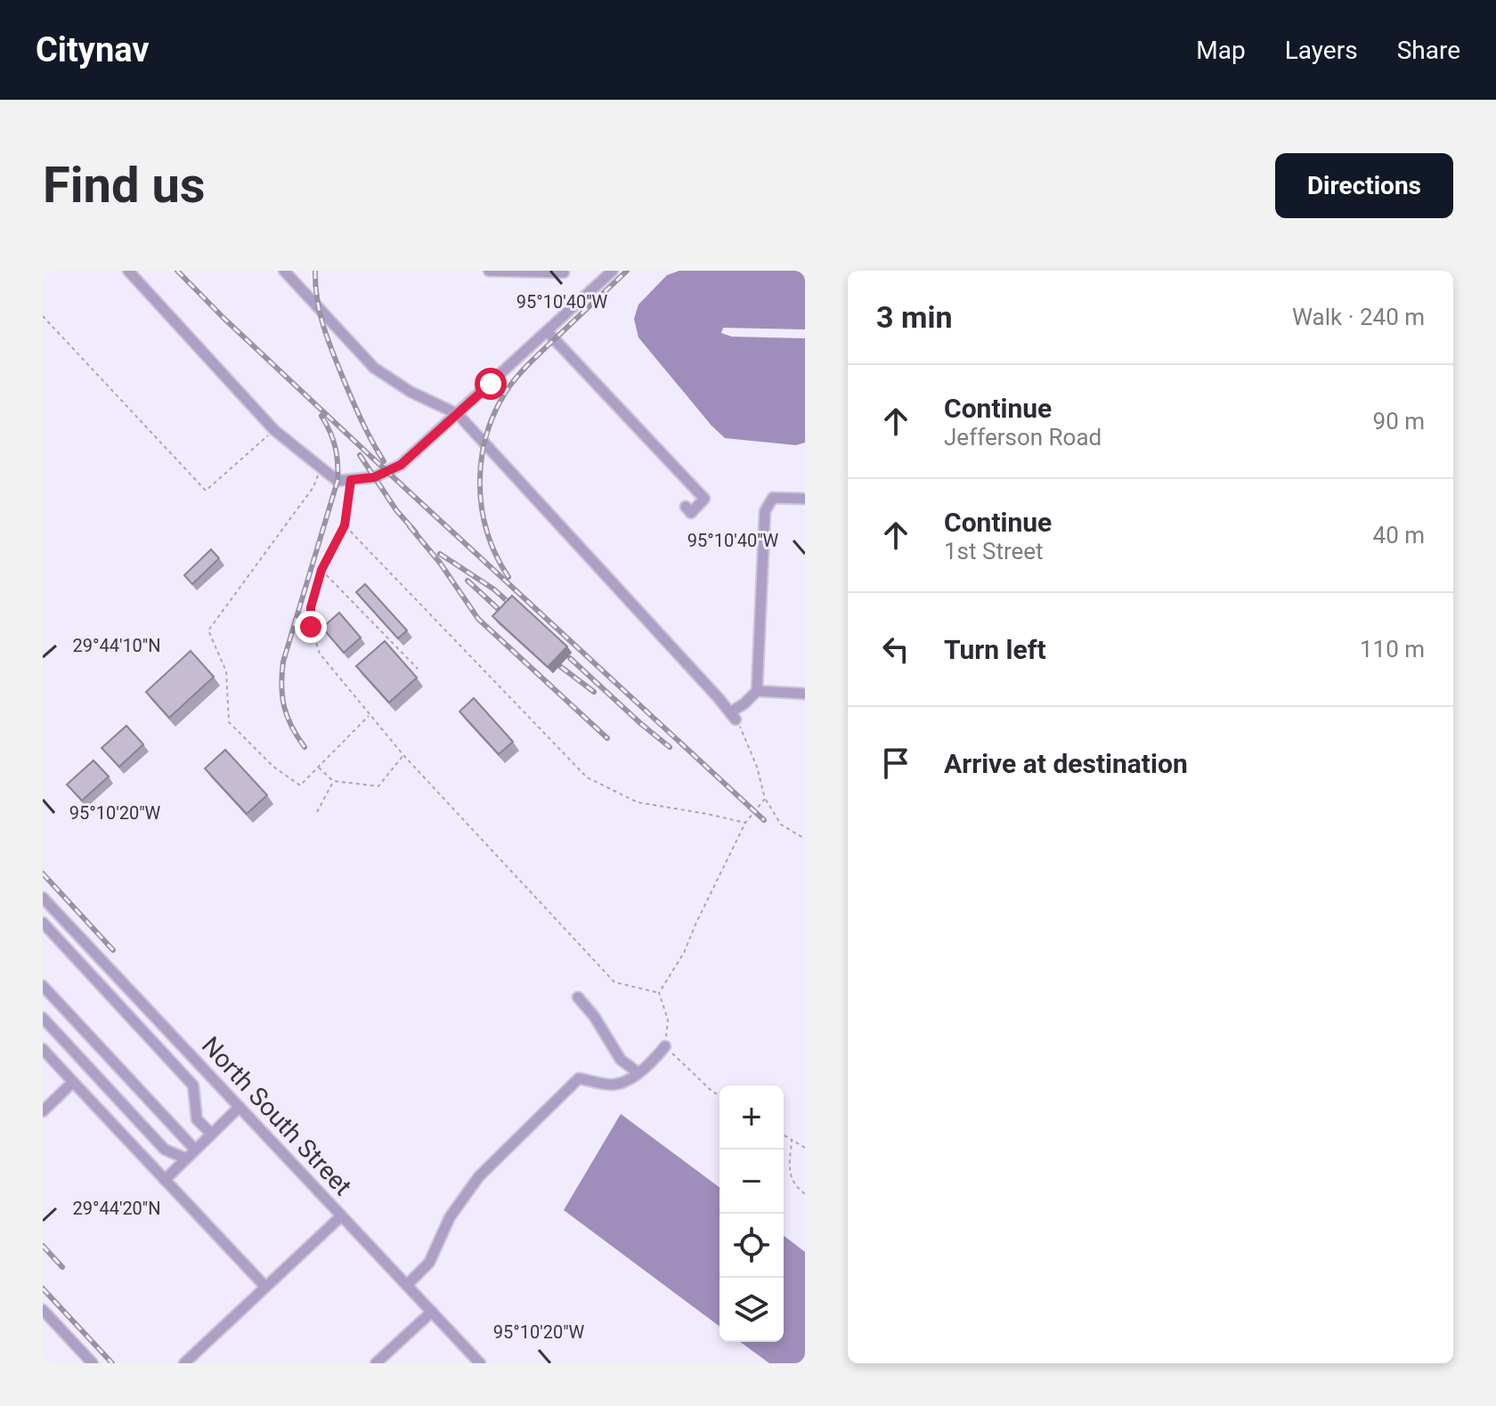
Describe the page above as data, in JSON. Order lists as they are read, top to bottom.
{
  "streets": {
    "lane": ["North South Street"]
  },
  "page": {
    "header": "Citynav",
    "nav": ["Map", "Layers", "Share"],
    "buttons": "Directions",
    "title": "Find us",
    "heading": ["3 min", "Walk · 240 m"],
    "list": [
      ["Continue", "Jefferson Road", "90 m"],
      ["Continue", "1st Street", "40 m"],
      ["Turn left", "110 m"],
      "Arrive at destination"
    ],
    "map_buttons": ["+", "−"]
  },
  "coordinates": [
    "95°10'40\"W",
    "29°44'10\"N",
    "95°10'20\"W",
    "29°44'20\"N"
  ]
}
